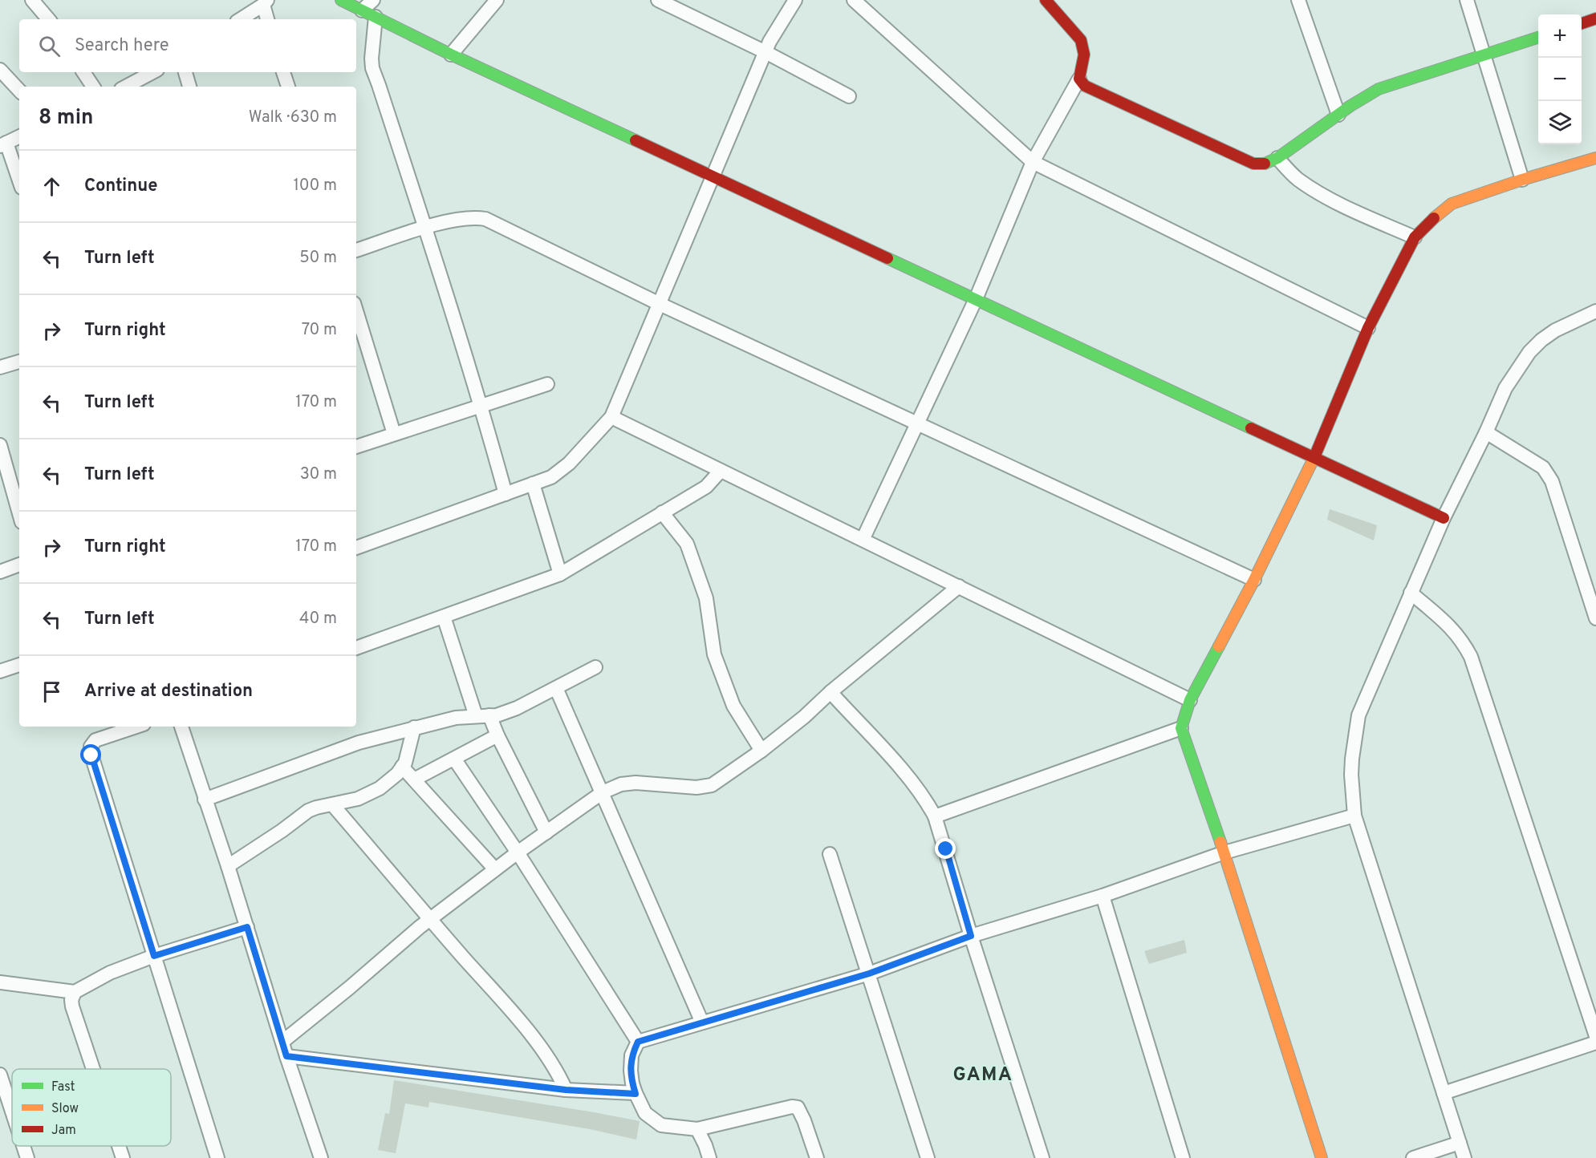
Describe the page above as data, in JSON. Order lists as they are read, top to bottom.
{
  "districts": ["GAMA"],
  "legend": ["Fast", "Slow", "Jam"],
  "page": {
    "map_buttons": ["+", "−"],
    "search": "Search here",
    "heading": ["8 min", "Walk · 630 m"],
    "list": [
      ["Continue", "100 m"],
      ["Turn left", "50 m"],
      ["Turn right", "70 m"],
      ["Turn left", "170 m"],
      ["Turn left", "30 m"],
      ["Turn right", "170 m"],
      ["Turn left", "40 m"],
      "Arrive at destination"
    ]
  }
}
